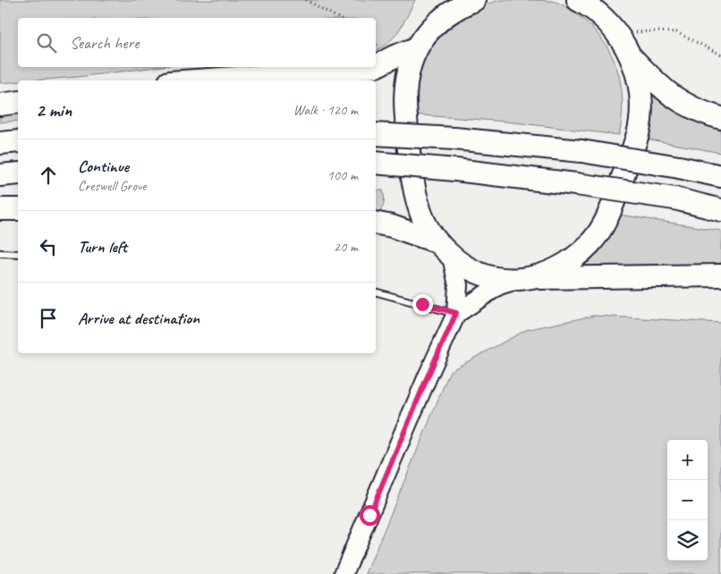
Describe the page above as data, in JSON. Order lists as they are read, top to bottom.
{
  "page": {
    "search": "Search here",
    "heading": ["2 min", "Walk · 120 m"],
    "list": [
      ["Continue", "Creswell Grove", "100 m"],
      ["Turn left", "20 m"],
      "Arrive at destination"
    ],
    "map_buttons": ["+", "−"]
  }
}
